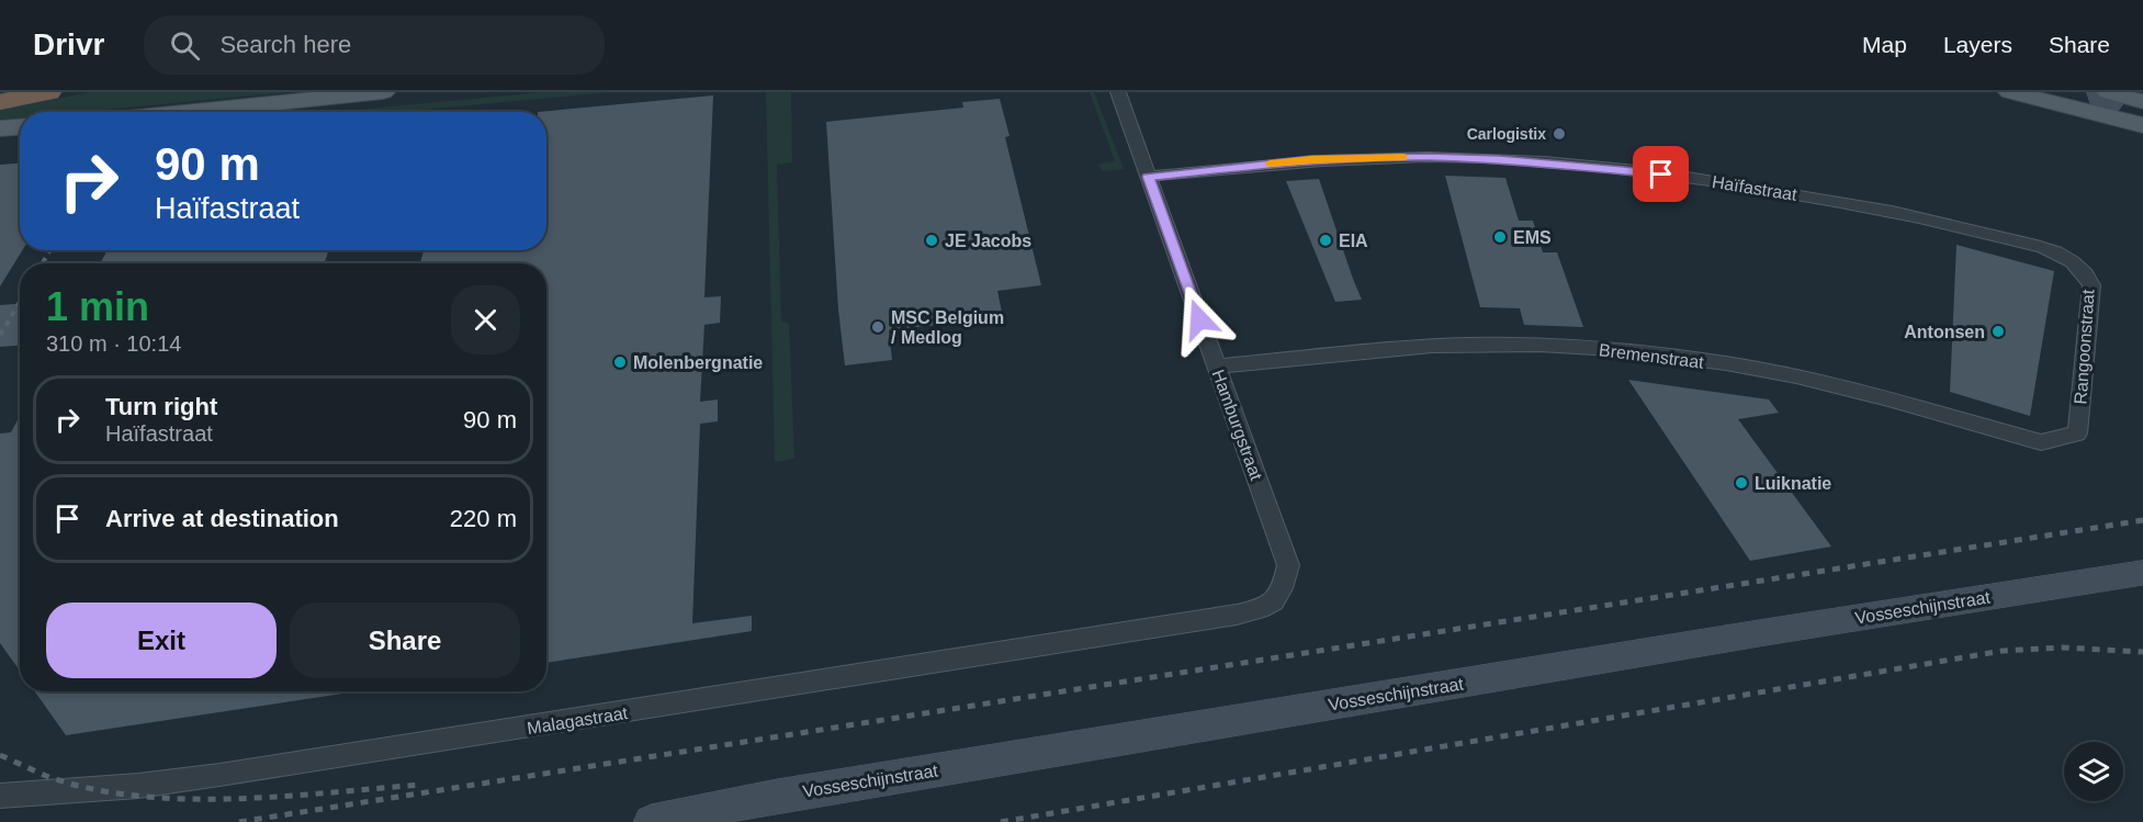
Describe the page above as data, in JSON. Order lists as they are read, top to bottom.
{
  "streets": {
    "street": [
      "Haïfastraat",
      "Rangoonstraat",
      "Bremenstraat",
      "Hamburgstraat",
      "Vosseschijnstraat",
      "Malagastraat"
    ]
  },
  "crossings": [
    ["Haïfastraat", "Rangoonstraat"],
    ["Haïfastraat", "Hamburgstraat"],
    ["Rangoonstraat", "Bremenstraat"],
    ["Bremenstraat", "Hamburgstraat"],
    ["Hamburgstraat", "Malagastraat"]
  ],
  "places": [
    "Carlogistix",
    "EMS",
    "JE Jacobs",
    "EIA",
    "MSC Belgium / Medlog",
    "Antonsen",
    "Molenbergnatie",
    "Luiknatie"
  ],
  "page": {
    "header": "Drivr",
    "search": "Search here",
    "nav": ["Map", "Layers", "Share"],
    "turn": ["90 m", "Haïfastraat"],
    "heading": ["1 min", "310 m · 10:14"],
    "list": [
      {
        "name": "Turn right",
        "note": "Haïfastraat",
        "value": "90 m"
      },
      {
        "name": "Arrive at destination",
        "value": "220 m"
      }
    ],
    "buttons": ["Exit", "Share"]
  }
}
